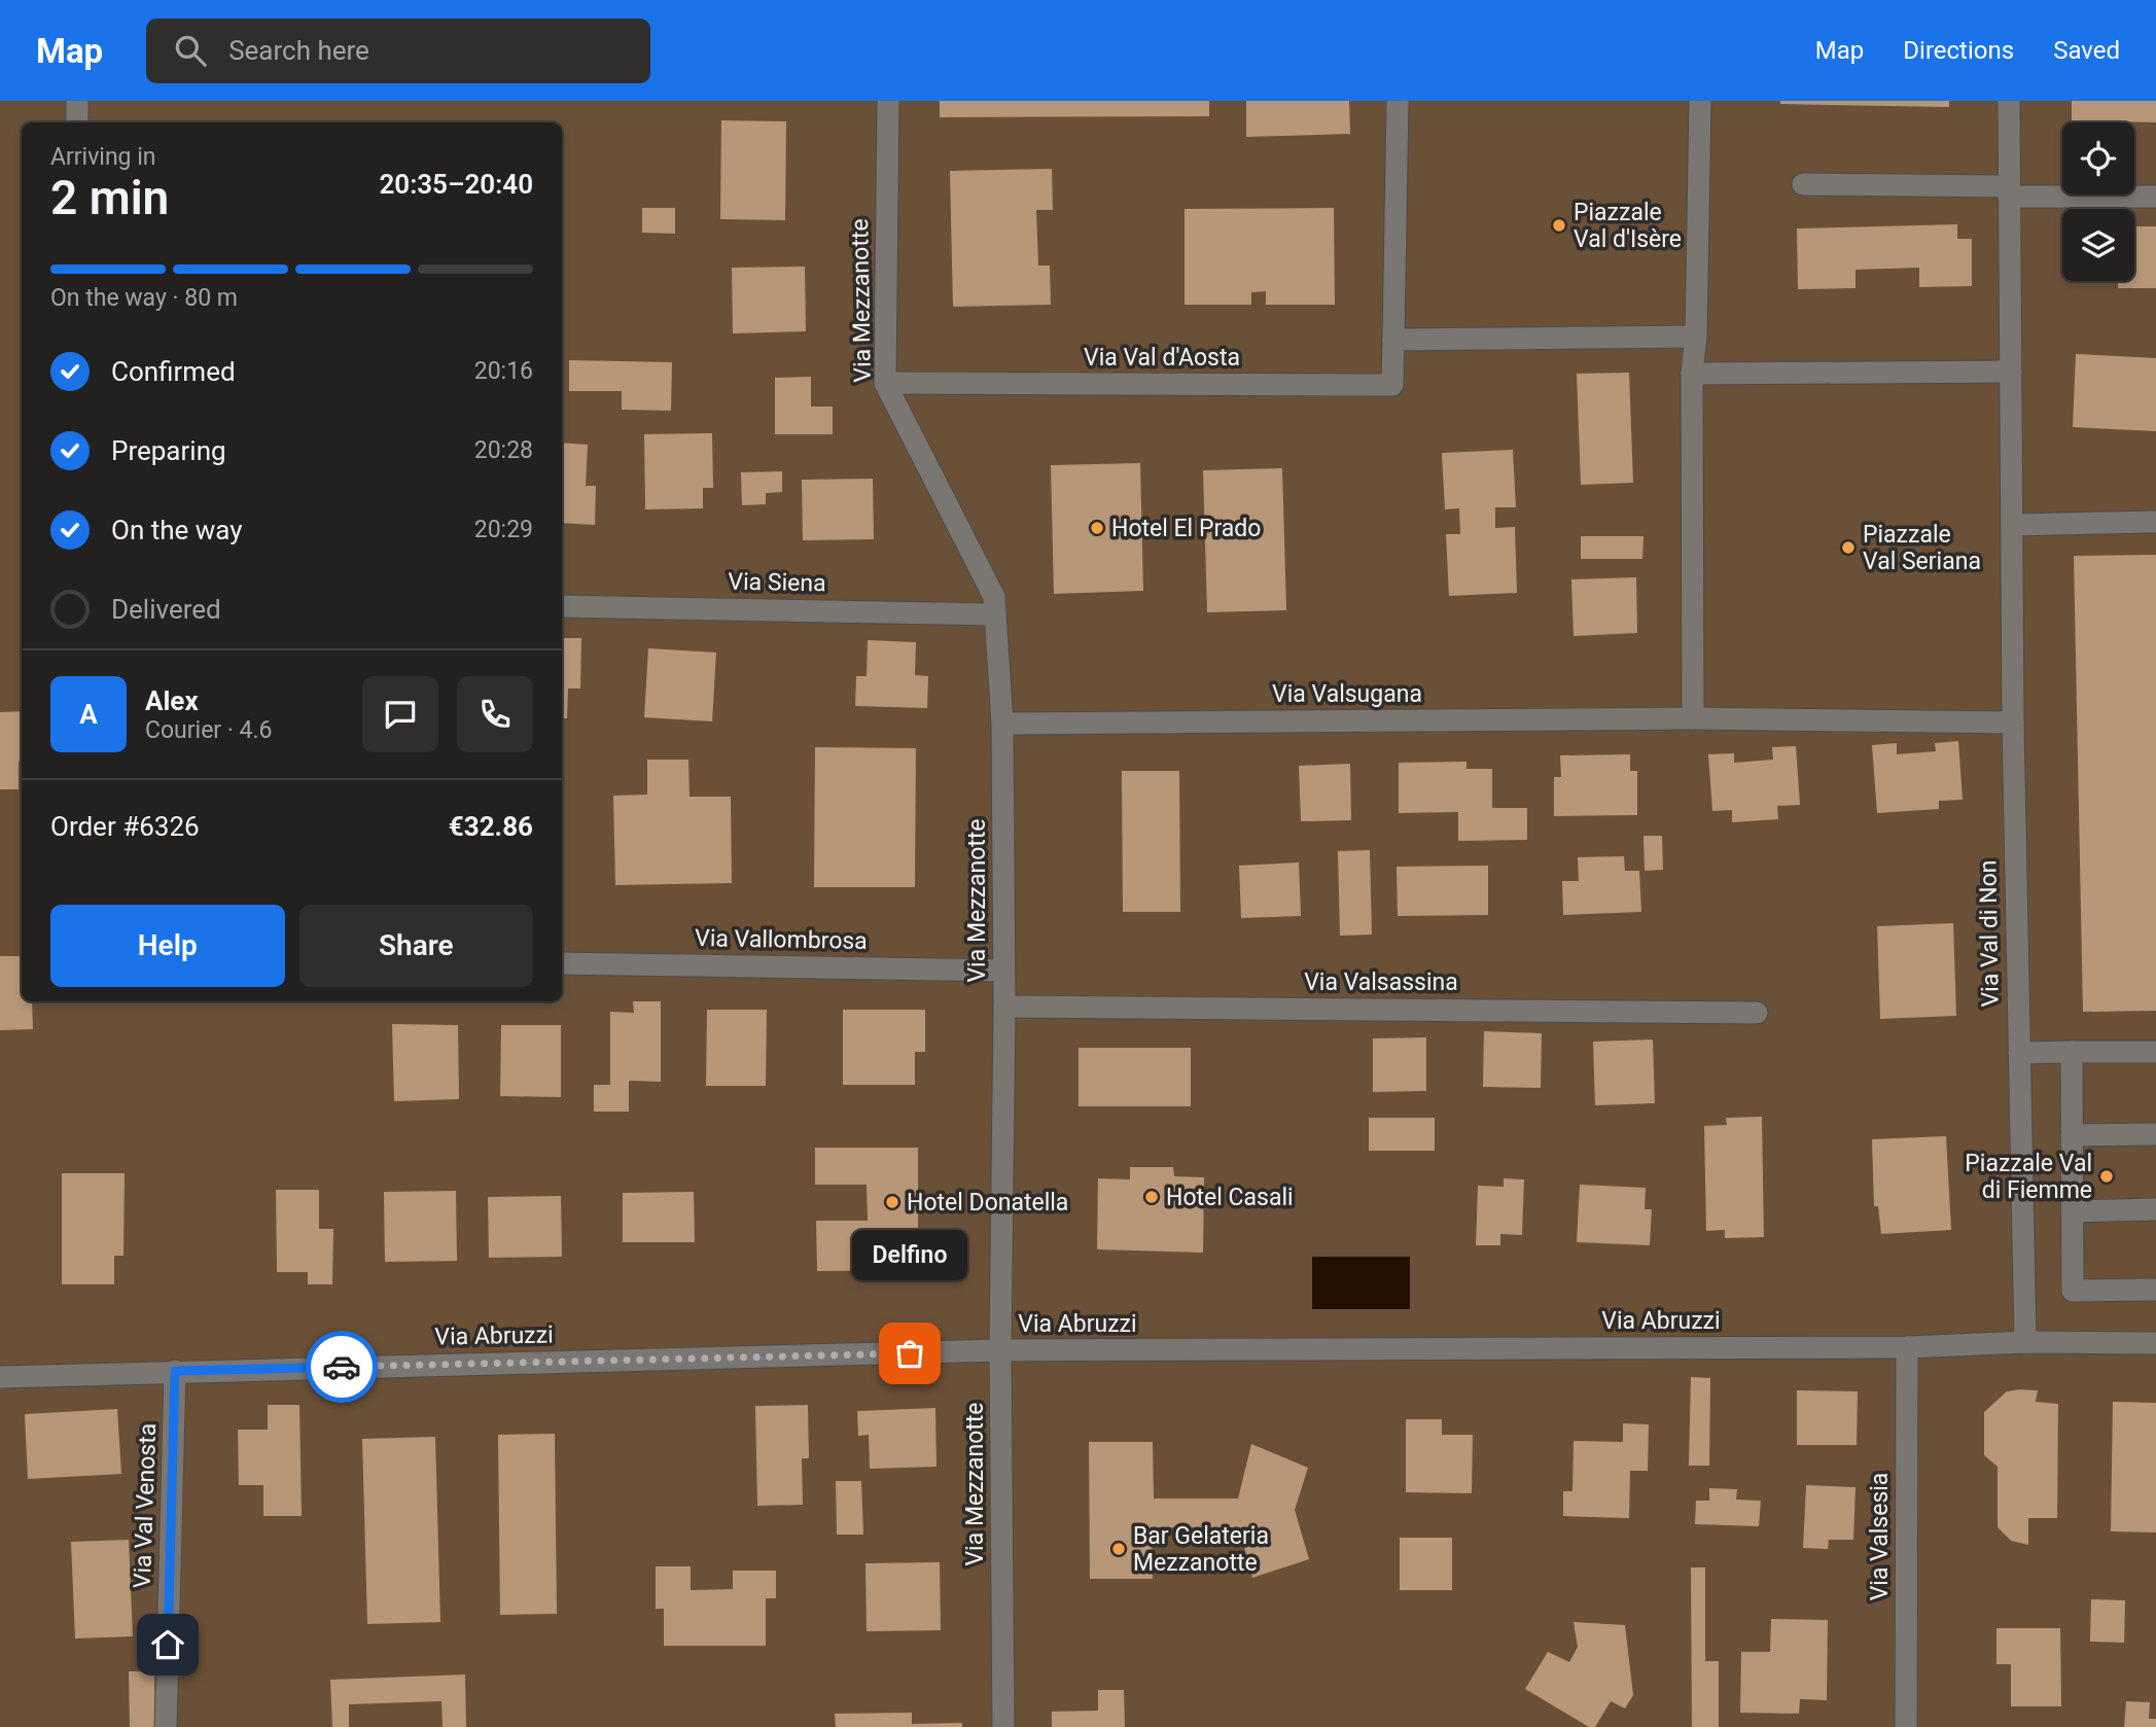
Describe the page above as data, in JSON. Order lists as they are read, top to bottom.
{
  "streets": {
    "street": [
      "Via Mezzanotte",
      "Via Val d'Aosta",
      "Via Siena",
      "Via Valsugana",
      "Via Val di Non",
      "Via Vallombrosa",
      "Via Valsassina",
      "Via Abruzzi",
      "Via Val Venosta",
      "Via Valsesia"
    ]
  },
  "crossings": [
    ["Via Mezzanotte", "Via Val d'Aosta"],
    ["Via Mezzanotte", "Via Siena"],
    ["Via Mezzanotte", "Via Valsugana"],
    ["Via Mezzanotte", "Via Vallombrosa"],
    ["Via Mezzanotte", "Via Valsassina"],
    ["Via Mezzanotte", "Via Abruzzi"],
    ["Via Valsugana", "Via Val di Non"],
    ["Via Val di Non", "Via Abruzzi"],
    ["Via Abruzzi", "Via Val Venosta"],
    ["Via Abruzzi", "Via Valsesia"]
  ],
  "places": [
    "Piazzale Val d'Isère",
    "Hotel El Prado",
    "Piazzale Val Seriana",
    "Piazzale Val di Fiemme",
    "Hotel Casali",
    "Hotel Donatella",
    "Delfino",
    "Bar Gelateria Mezzanotte"
  ],
  "page": {
    "header": "Map",
    "search": "Search here",
    "nav": ["Map", "Directions", "Saved"],
    "heading": ["2 min", "Arriving in", "20:35–20:40"],
    "panel": [
      "Alex",
      "Courier · 4.6",
      "Order #6326",
      "€32.86"
    ],
    "bar": "On the way · 80 m",
    "list": [
      ["Confirmed", "20:16"],
      ["Preparing", "20:28"],
      ["On the way", "20:29"],
      "Delivered"
    ],
    "round": "A",
    "buttons": ["Help", "Share"],
    "bubble": "Delfino"
  }
}
